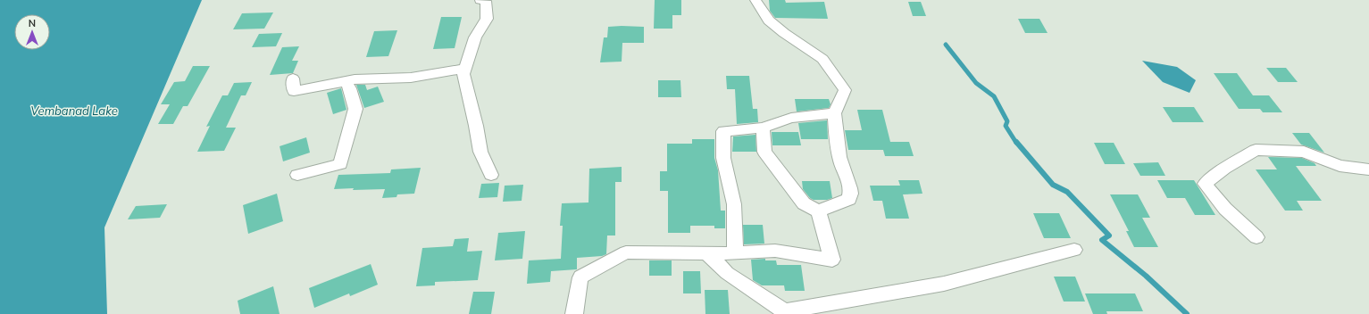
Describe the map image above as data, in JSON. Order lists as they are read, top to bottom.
{
  "water": ["Vembanad Lake"],
  "north": "top"
}
